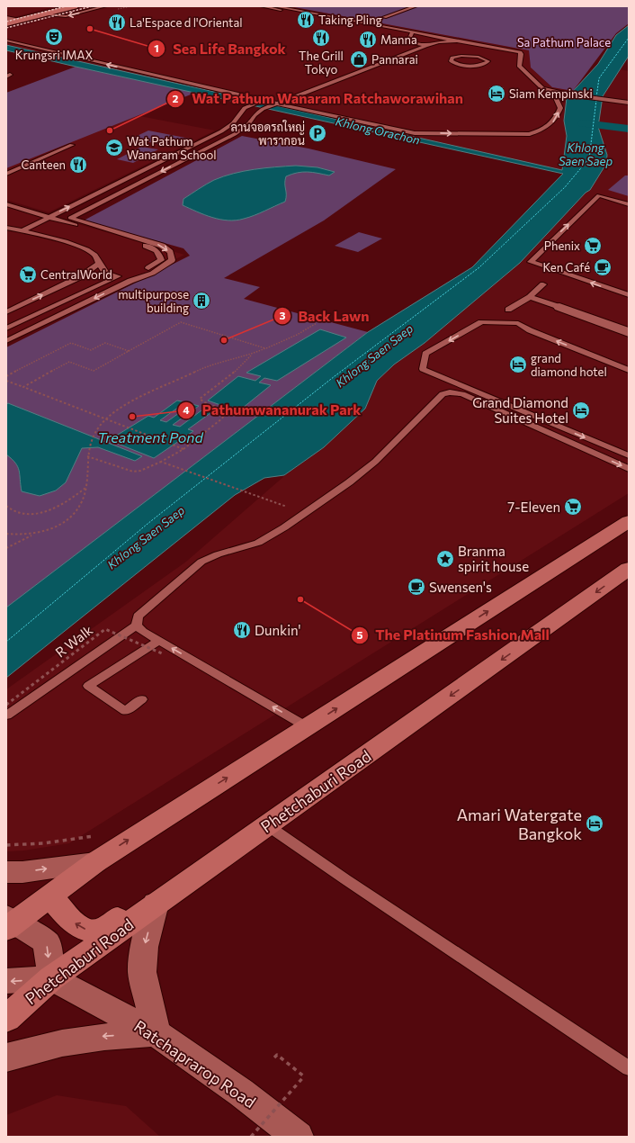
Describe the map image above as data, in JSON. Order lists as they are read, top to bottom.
{
  "streets": {
    "main road": ["Phetchaburi Road", "Ratchaprarop Road"],
    "path": ["R Walk"]
  },
  "crossings": [
    ["Phetchaburi Road", "Ratchaprarop Road"]
  ],
  "water": ["Khlong Orachon", "Khlong Saen Saep", "Treatment Pond"],
  "parks": ["Sa Pathum Palace"],
  "places": {
    "restaurant": [
      "Taking Pling",
      "La'Espace d l'Oriental",
      "The Grill Tokyo",
      "Manna",
      "Canteen",
      "Dunkin'"
    ],
    "other": [
      "Sea Life Bangkok",
      "Wat Pathum Wanaram Ratchaworawihan",
      "Back Lawn",
      "Pathumwananurak Park",
      "The Platinum Fashion Mall"
    ],
    "theatre": ["Krungsri IMAX"],
    "shop": ["Pannarai"],
    "hotel": [
      "Siam Kempinski",
      "grand diamond hotel",
      "Grand Diamond Suites Hotel",
      "Amari Watergate Bangkok"
    ],
    "parking": ["ลานจอดรถใหญ่ พารากอน"],
    "school or university": ["Wat Pathum Wanaram School"],
    "supermarket": ["Phenix", "CentralWorld", "7-Eleven"],
    "cafe": ["Ken Café", "Swensen's"],
    "building": ["multipurpose building"],
    "place": ["Branma spirit house"]
  }
}
